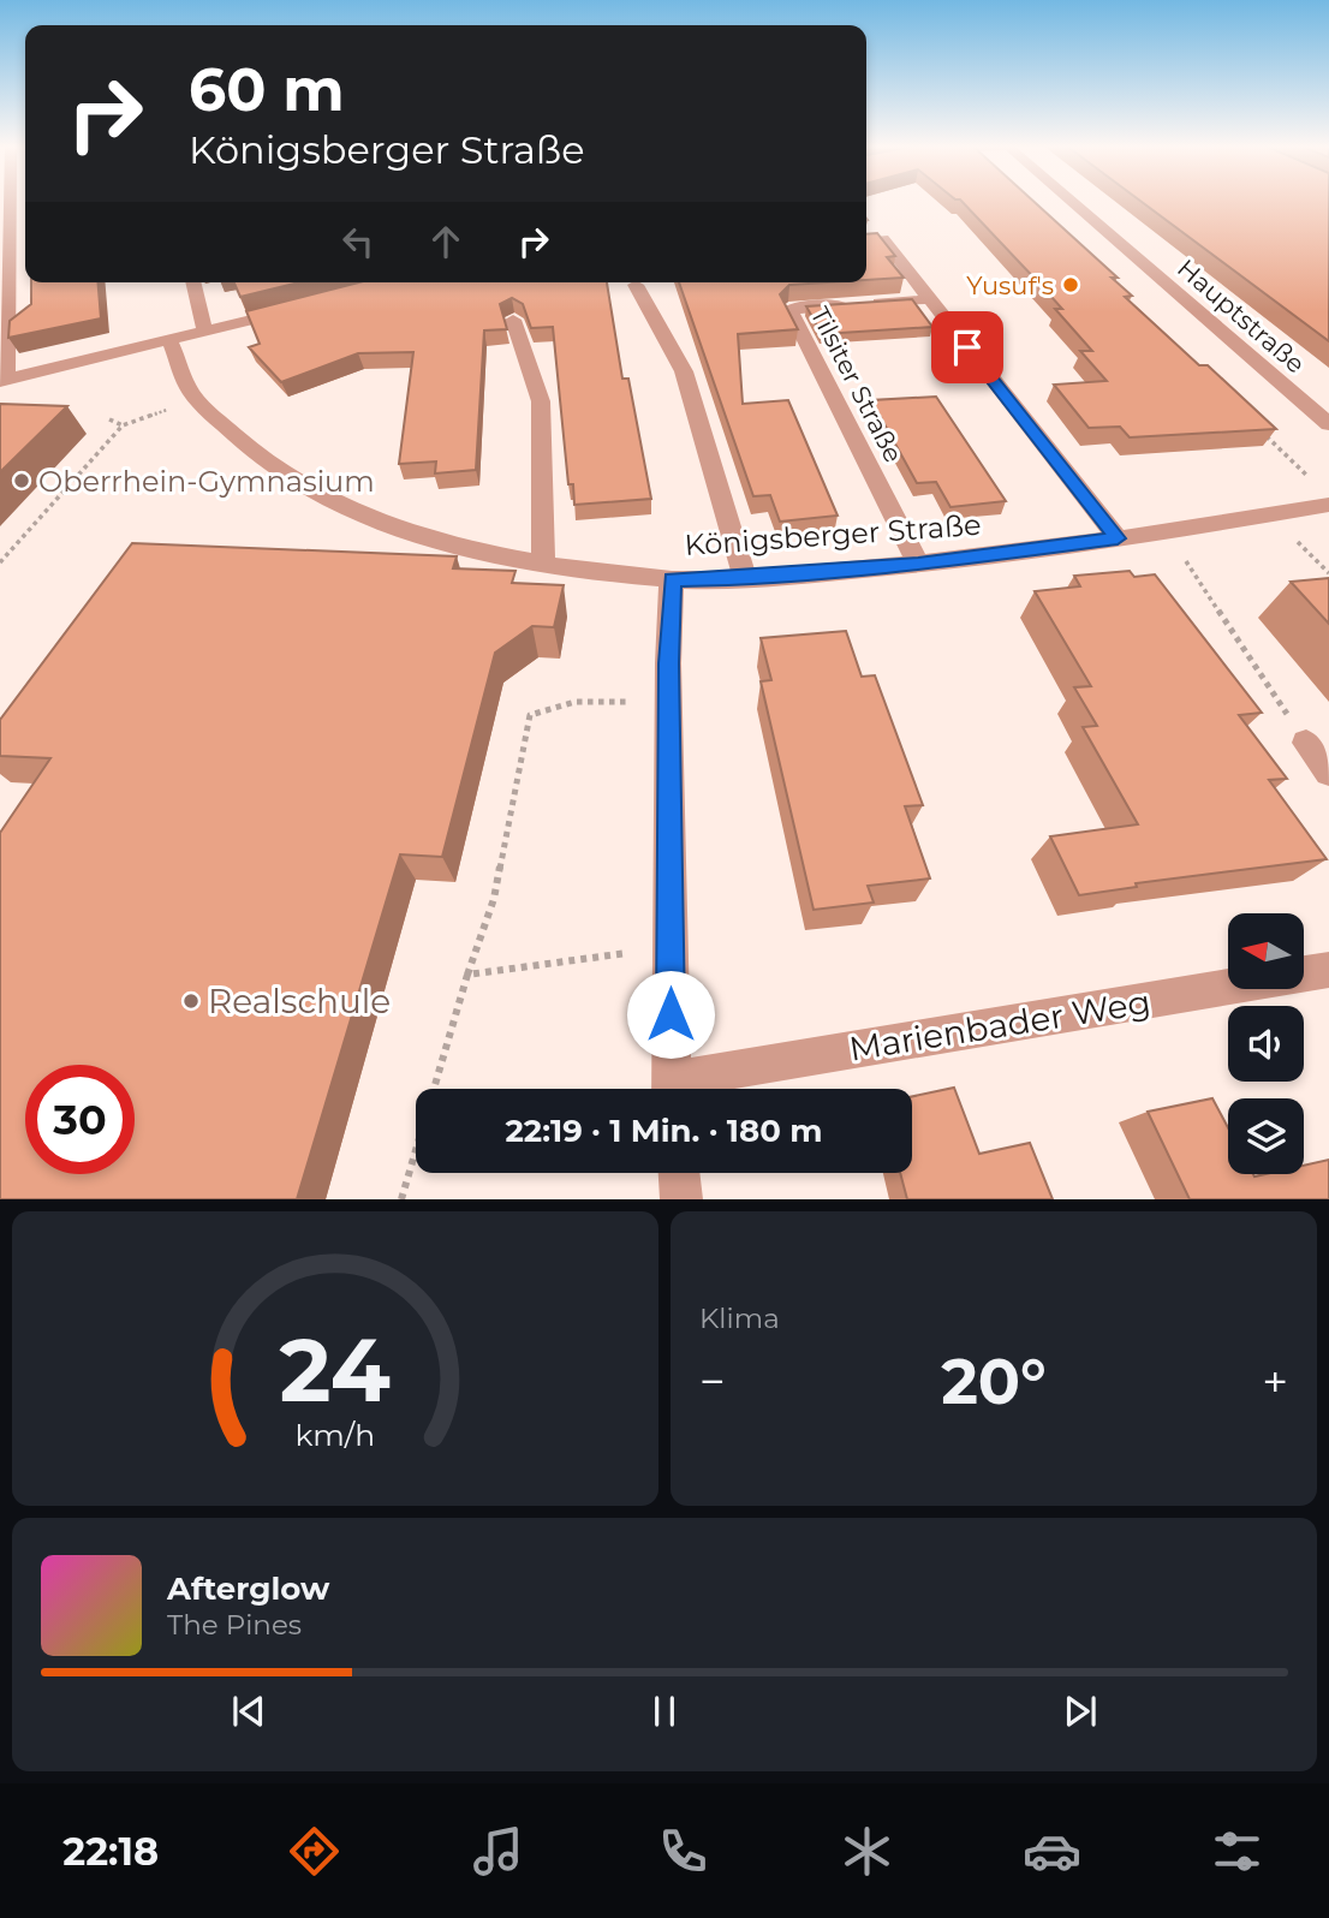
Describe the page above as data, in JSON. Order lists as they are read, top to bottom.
{
  "streets": {
    "street": [
      "Hauptstraße",
      "Tilsiter Straße",
      "Königsberger Straße",
      "Marienbader Weg"
    ]
  },
  "crossings": [
    ["Tilsiter Straße", "Königsberger Straße"]
  ],
  "places": ["Yusuf's", "Oberrhein-Gymnasium", "Realschule"],
  "north": "left",
  "page": {
    "turn": ["60 m", "Königsberger Straße"],
    "limit": "30",
    "trip": "22:19 · 1 Min. · 180 m",
    "tile": "Klima",
    "heat": ["−", "20°", "+"],
    "song": ["Afterglow", "The Pines"],
    "tabs": "22:18",
    "gauge": ["24", "km/h"]
  }
}
